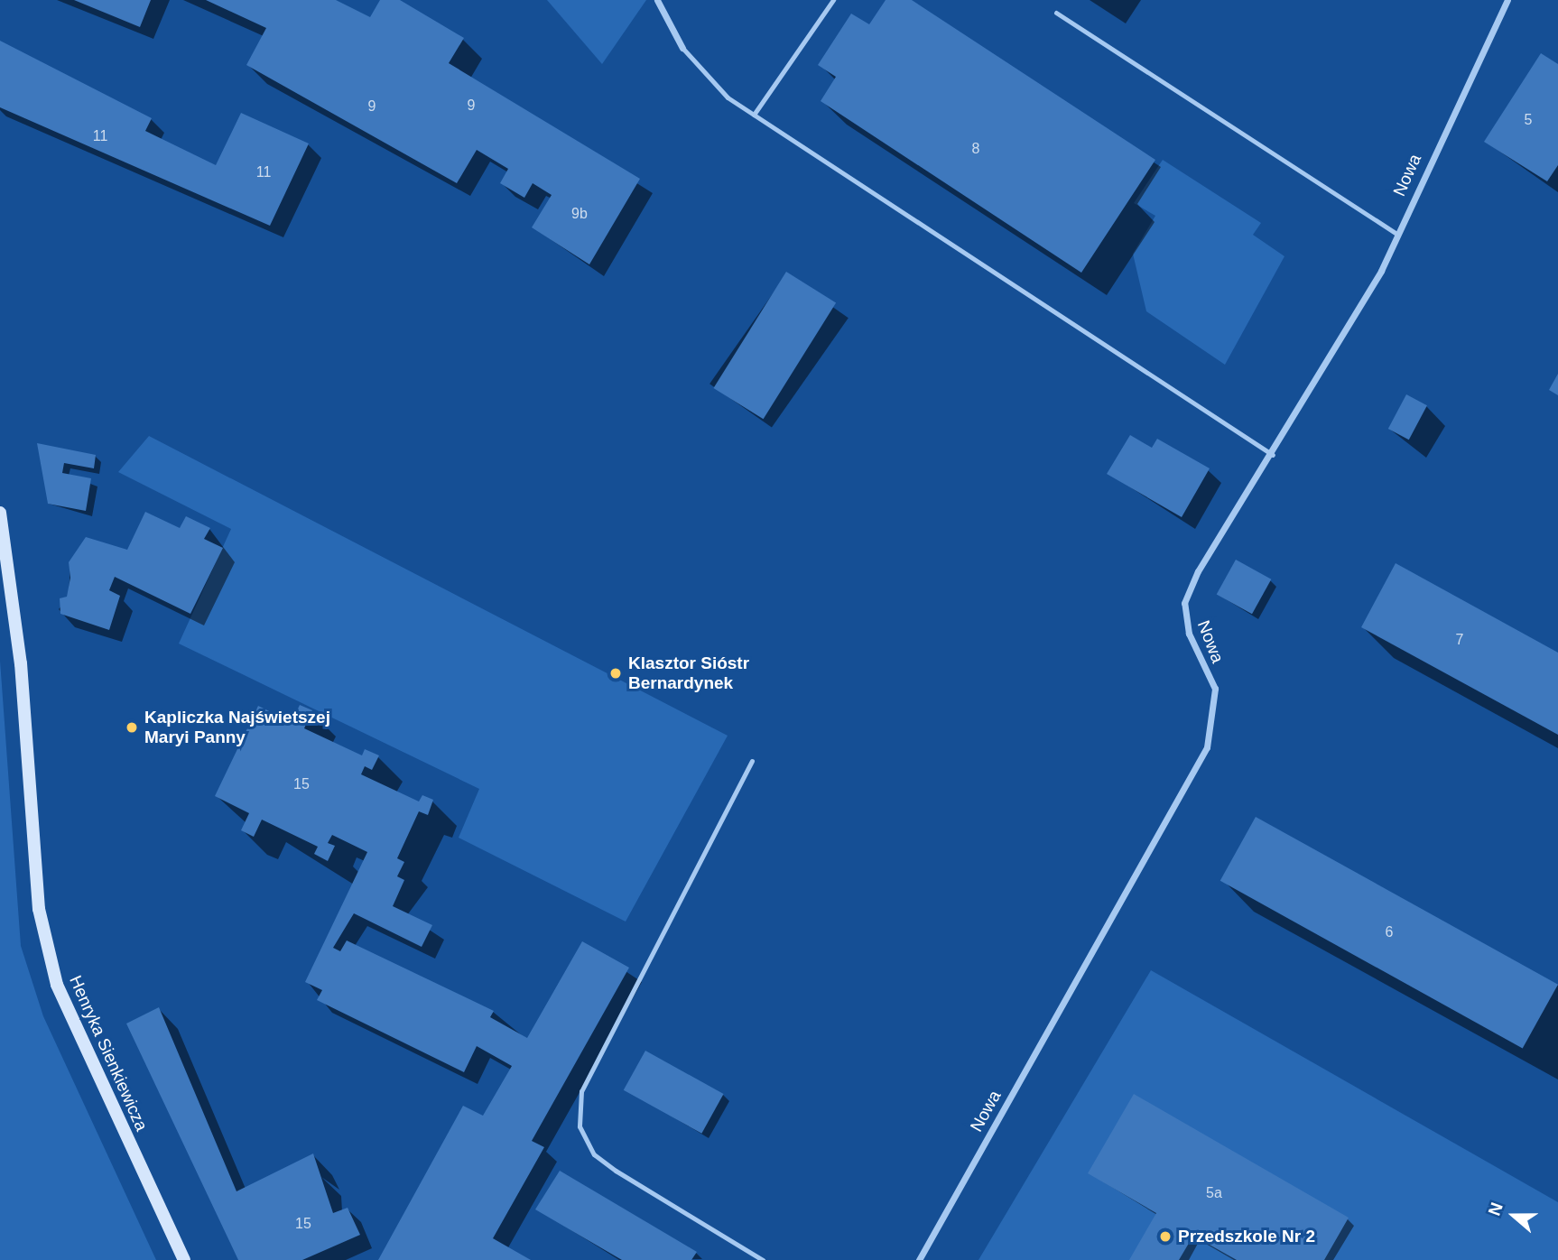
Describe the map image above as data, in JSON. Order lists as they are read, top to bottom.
{
  "streets": {
    "street": ["Nowa", "Henryka Sienkiewicza"]
  },
  "places": ["Klasztor Sióstr Bernardynek", "Kapliczka Najświetszej Maryi Panny", "Przedszkole Nr 2"],
  "house_numbers": [
    "9",
    "9",
    "5",
    "11",
    "8",
    "11",
    "9b",
    "7",
    "15",
    "6",
    "5a",
    "15"
  ],
  "north": "left"
}
